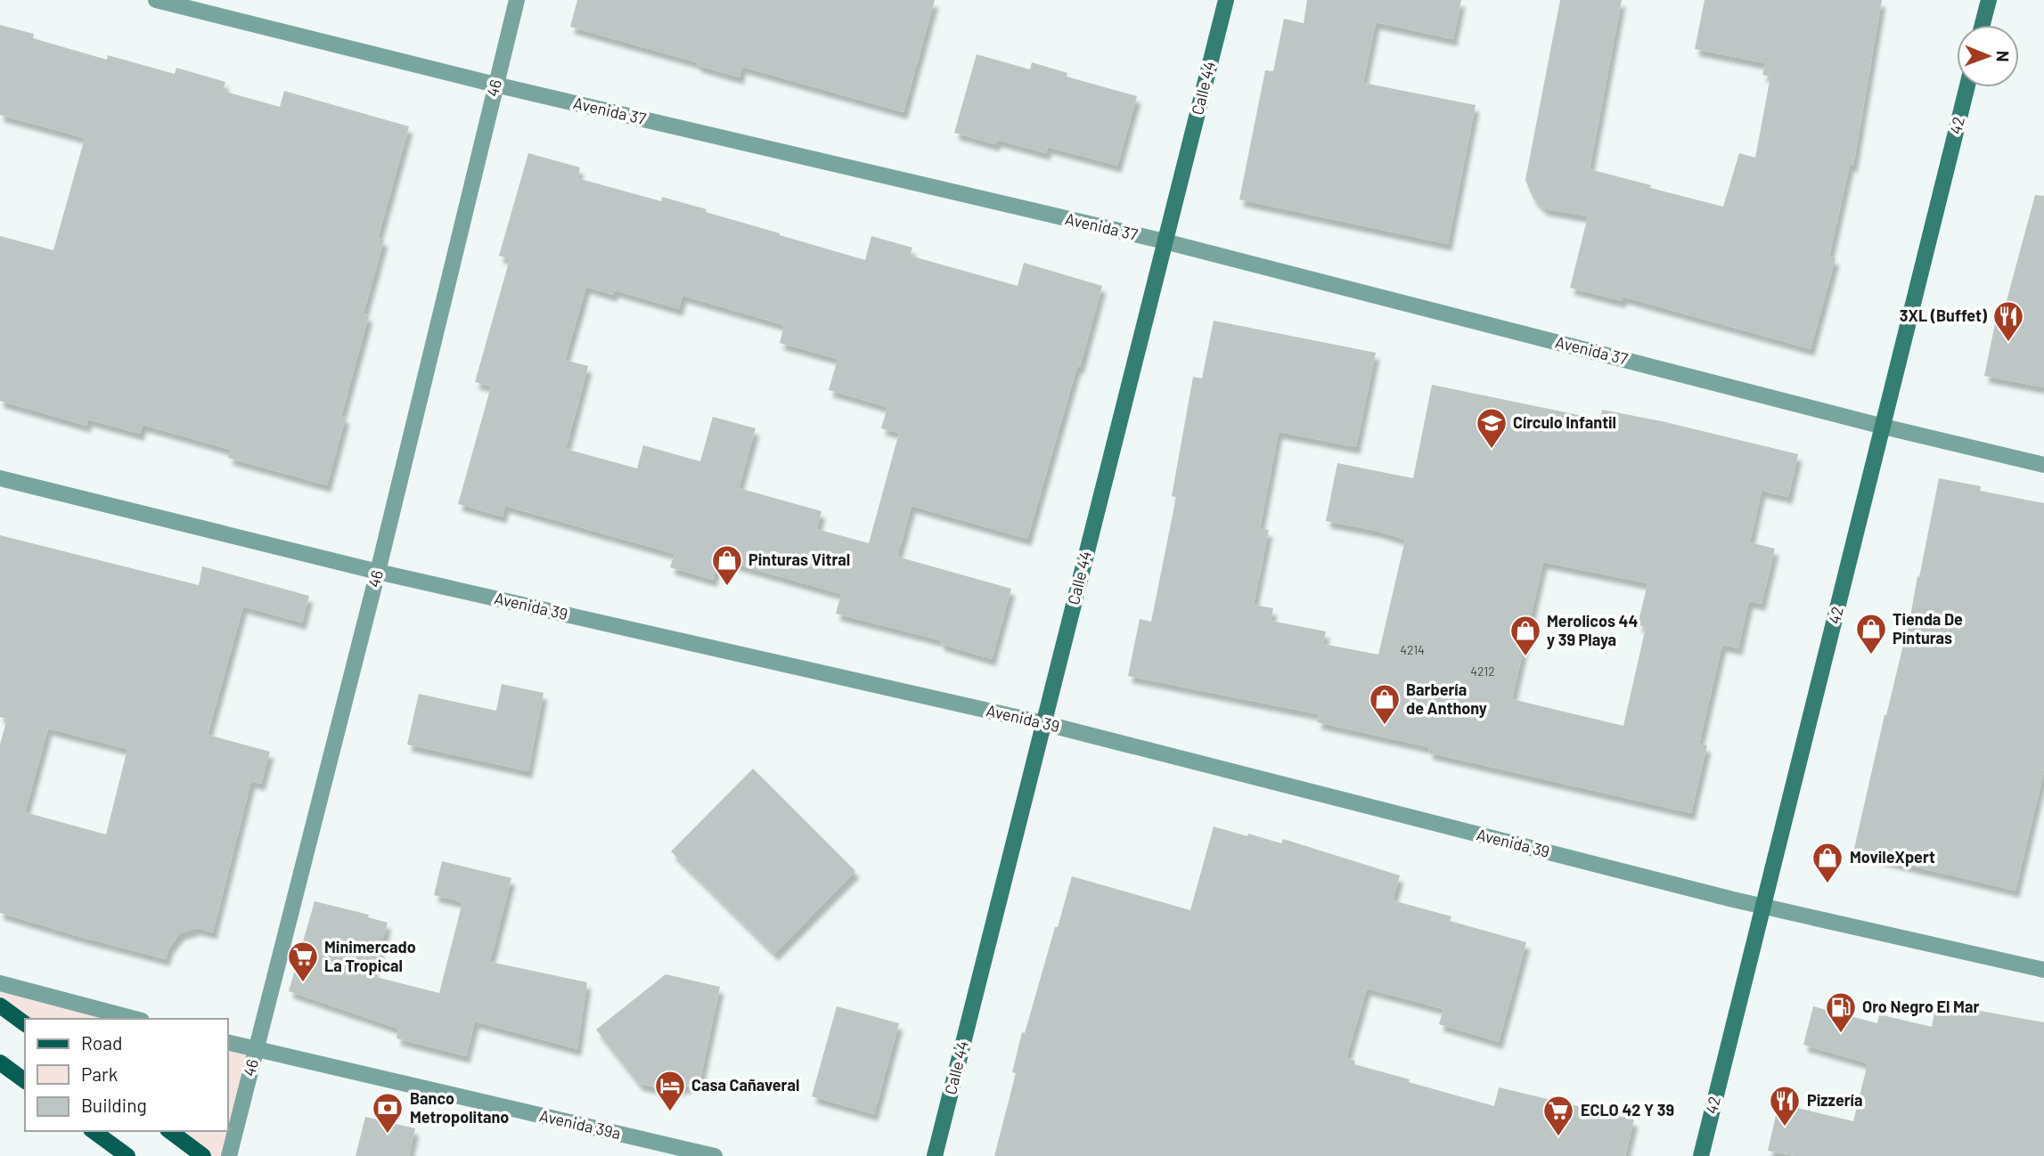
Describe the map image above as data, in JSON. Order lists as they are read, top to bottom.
{
  "streets": {
    "street": [
      "46",
      "Calle 44",
      "Avenida 37",
      "42",
      "Avenida 39",
      "Avenida 39a"
    ]
  },
  "crossings": [
    ["46", "Avenida 37"],
    ["46", "Avenida 39"],
    ["46", "Avenida 39a"],
    ["Calle 44", "Avenida 37"],
    ["Calle 44", "Avenida 39"],
    ["Avenida 37", "42"],
    ["42", "Avenida 39"]
  ],
  "places": {
    "restaurant": ["3XL (Buffet)", "Pizzería"],
    "school or university": ["Círculo Infantil"],
    "shop": [
      "Pinturas Vitral",
      "Tienda De Pinturas",
      "Merolicos 44 y 39 Playa",
      "Barbería de Anthony",
      "MovileXpert"
    ],
    "supermarket": ["Minimercado La Tropical", "ECLO 42 Y 39"],
    "fuel station": ["Oro Negro El Mar"],
    "hotel": ["Casa Cañaveral"],
    "bank": ["Banco Metropolitano"]
  },
  "house_numbers": ["4214", "4212"],
  "legend": ["Road", "Park", "Building"],
  "north": "right"
}
